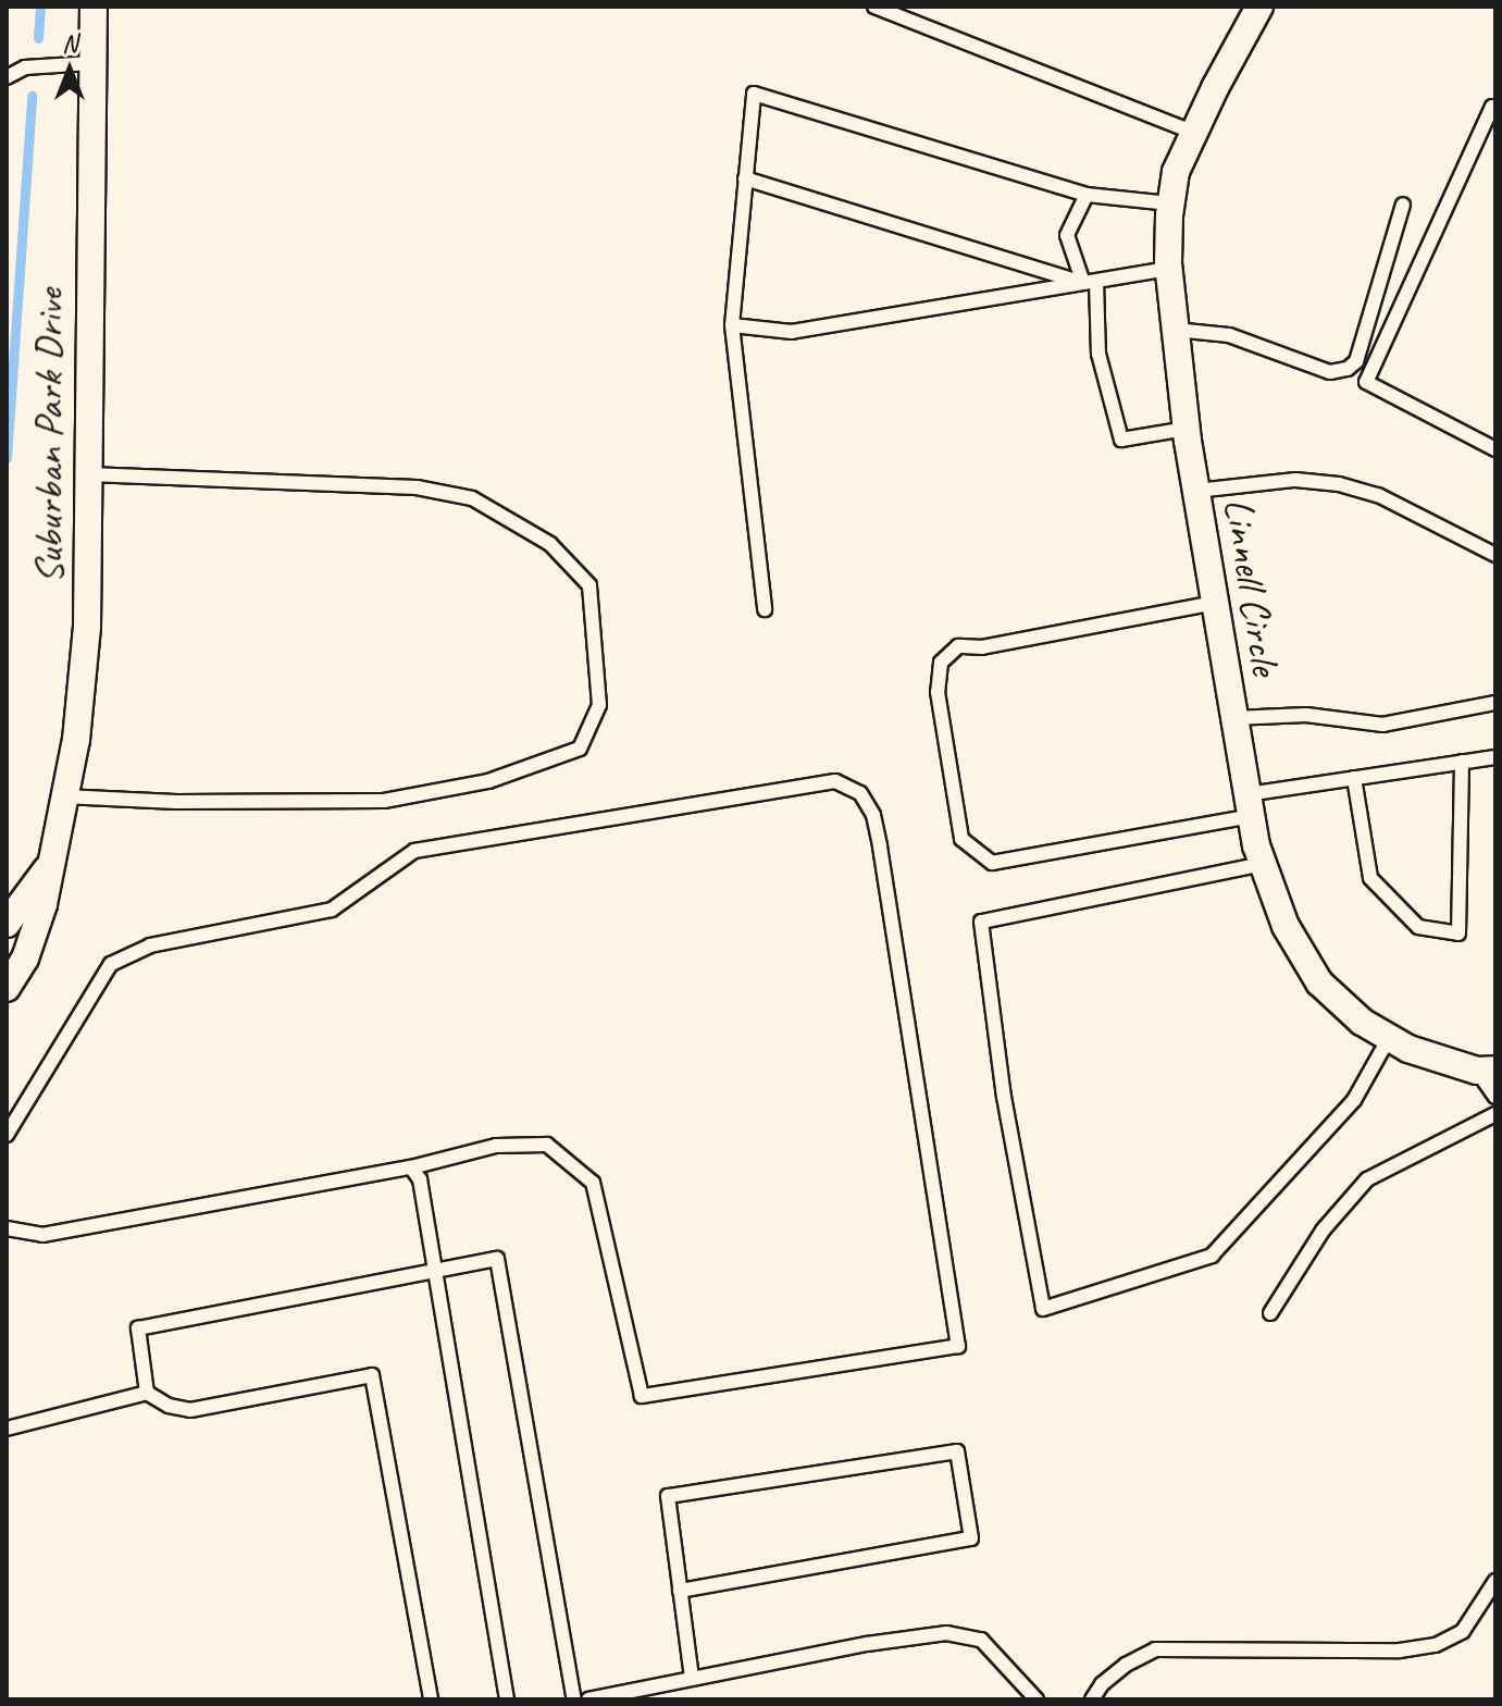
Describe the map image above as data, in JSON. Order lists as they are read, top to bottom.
{
  "streets": {
    "street": ["Suburban Park Drive", "Linnell Circle"]
  },
  "north": "top"
}
